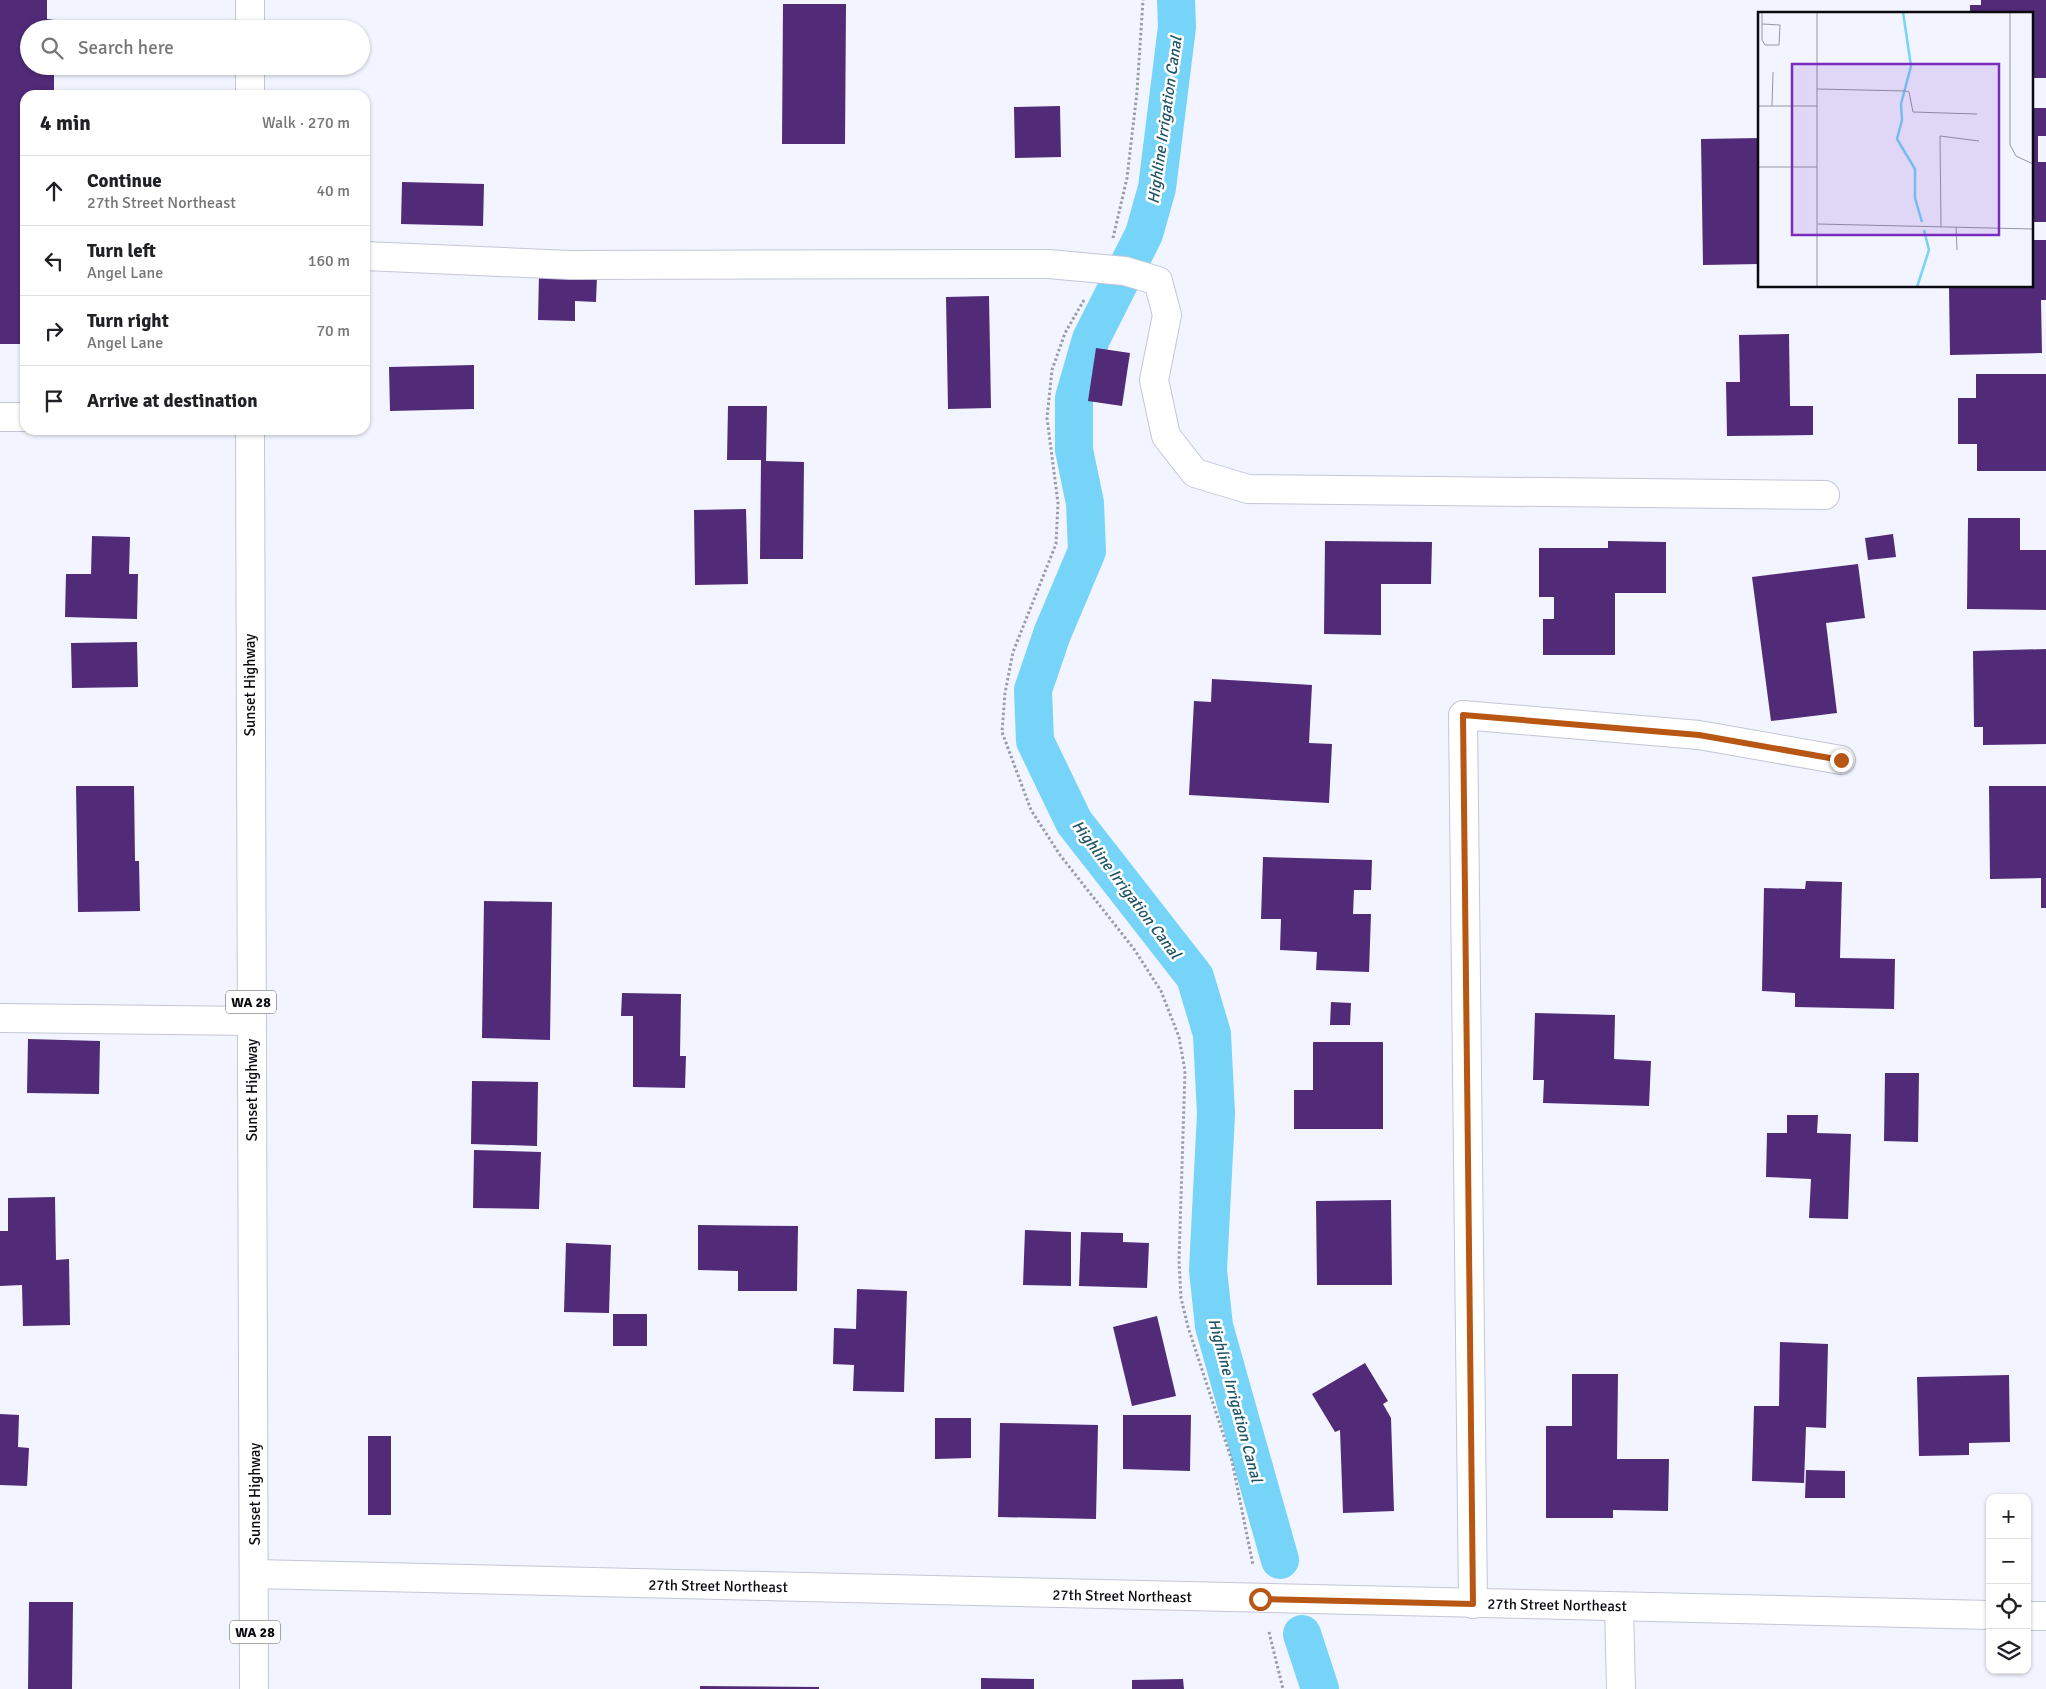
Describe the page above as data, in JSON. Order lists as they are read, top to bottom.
{
  "streets": {
    "main road": ["Sunset Highway", "WA 28", "27th Street Northeast"]
  },
  "crossings": [
    ["Sunset Highway", "27th Street Northeast"]
  ],
  "water": ["Highline Irrigation Canal"],
  "page": {
    "search": "Search here",
    "heading": ["4 min", "Walk · 270 m"],
    "list": [
      ["Continue", "27th Street Northeast", "40 m"],
      ["Turn left", "Angel Lane", "160 m"],
      ["Turn right", "Angel Lane", "70 m"],
      "Arrive at destination"
    ],
    "map_buttons": ["+", "−"]
  }
}
